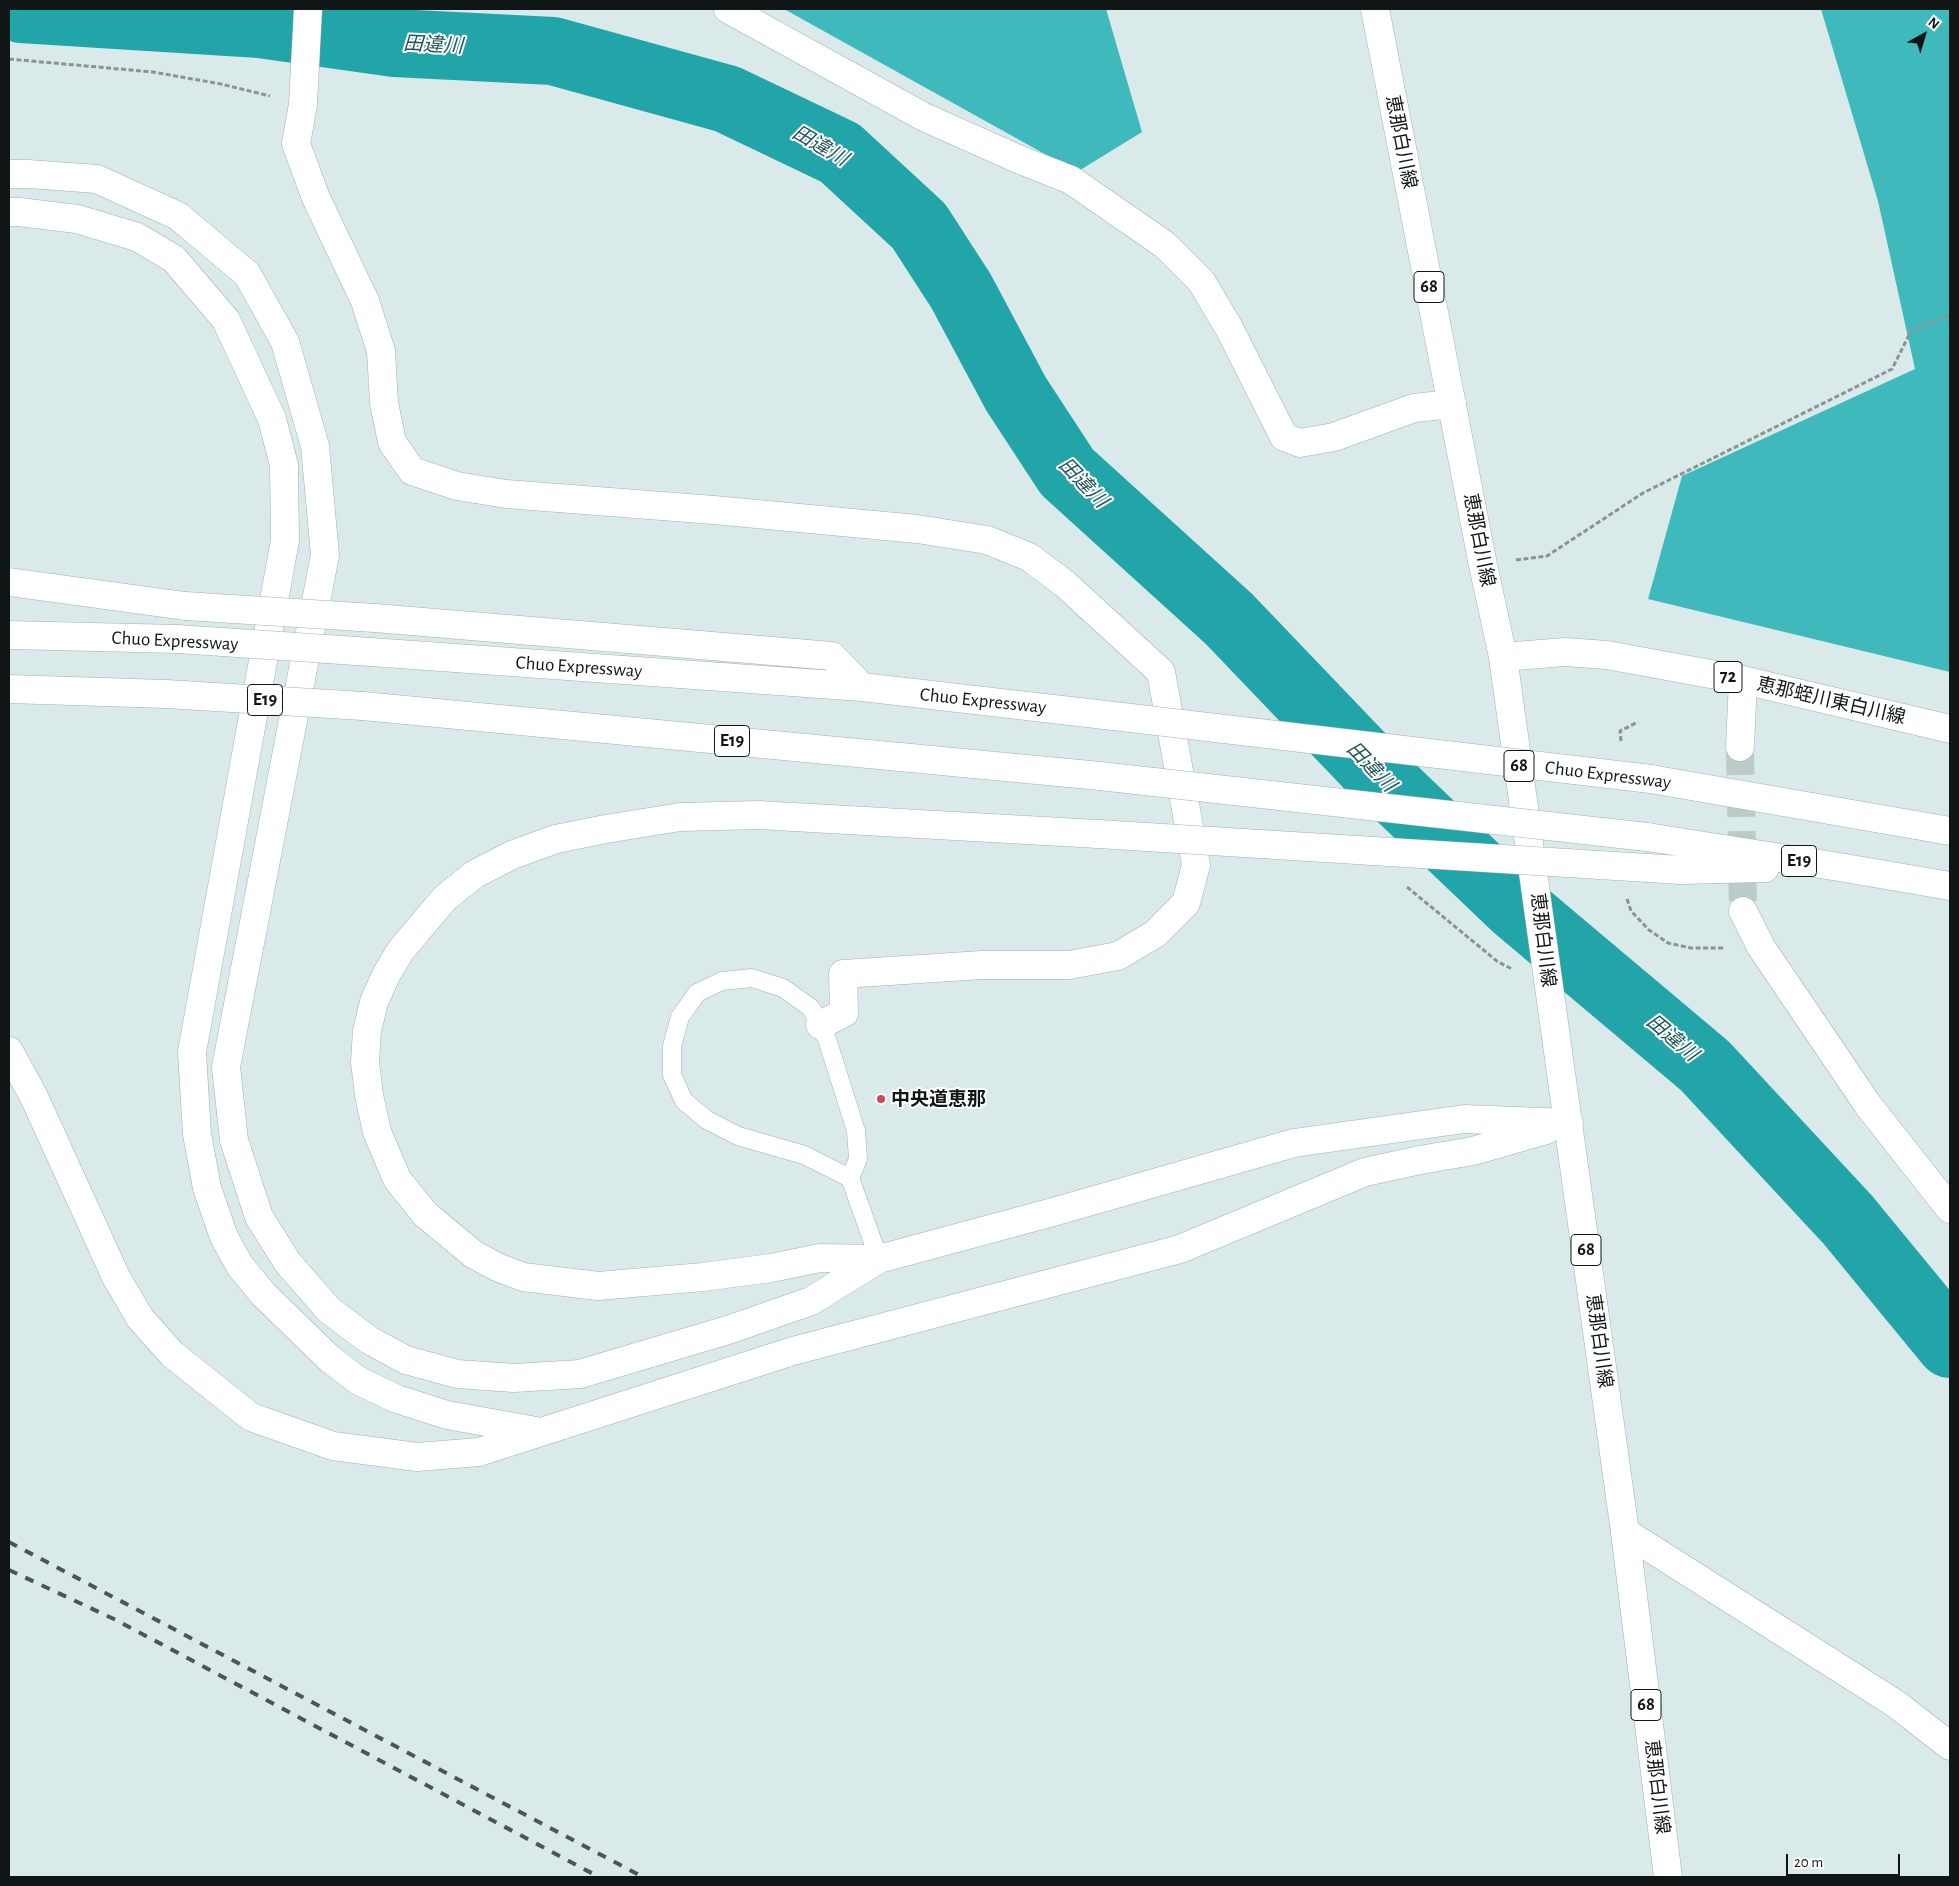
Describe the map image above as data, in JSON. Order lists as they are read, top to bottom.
{
  "streets": {
    "main road": [
      "恵那白川線",
      "68",
      "Chuo Expressway",
      "72",
      "E19",
      "恵那蛭川東白川線"
    ]
  },
  "crossings": [
    ["恵那白川線", "恵那蛭川東白川線"]
  ],
  "water": ["田違川"],
  "places": ["中央道恵那"],
  "scale_bar": "20 m",
  "north": "top right"
}
